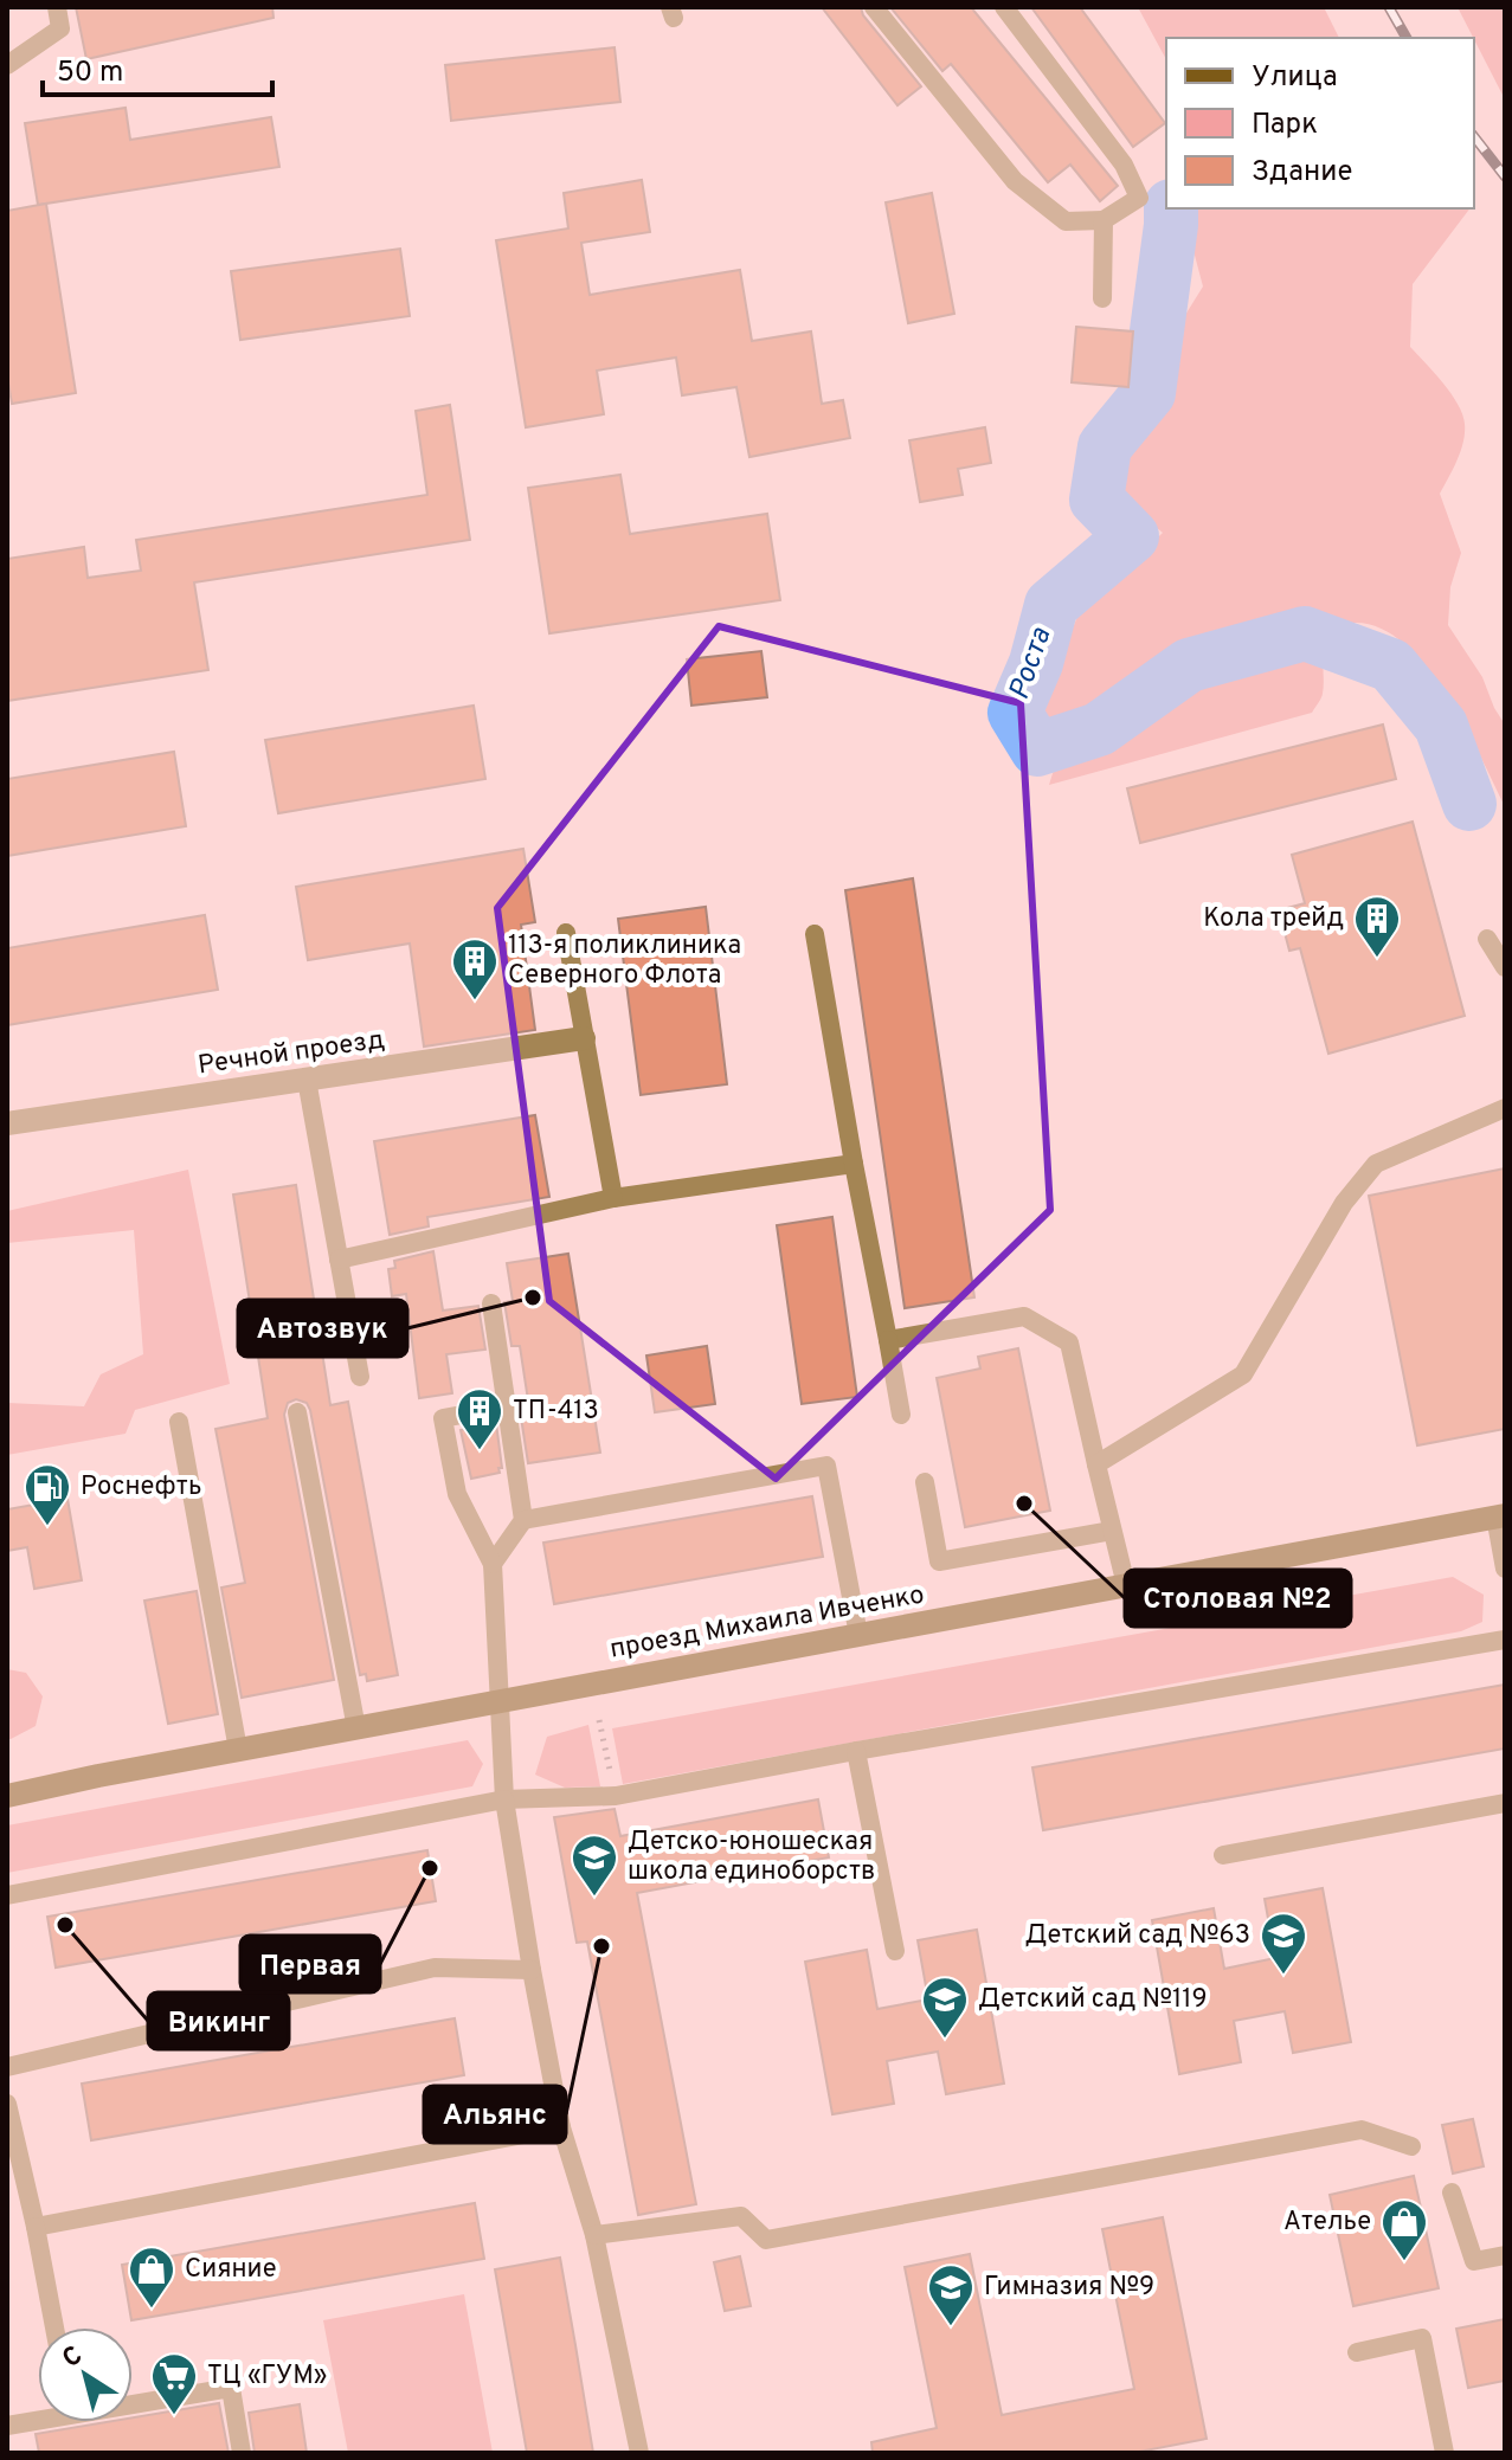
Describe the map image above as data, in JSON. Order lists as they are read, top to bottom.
{
  "streets": {
    "street": ["Речной проезд", "проезд Михаила Ивченко"]
  },
  "water": ["Роста"],
  "places": {
    "building": ["Кола трейд", "113-я поликлиника Северного Флота", "ТП-413"],
    "other": [
      "Автозвук",
      "Столовая №2",
      "Первая",
      "Викинг",
      "Альянс"
    ],
    "fuel station": ["Роснефть"],
    "school or university": [
      "Детско-юношеская школа единоборств",
      "Детский сад №63",
      "Детский сад №119",
      "Гимназия №9"
    ],
    "shop": ["Ателье", "Сияние"],
    "supermarket": ["ТЦ «ГУМ»"]
  },
  "legend": ["Улица", "Парк", "Здание"],
  "scale_bar": "50 m",
  "north": "top left"
}
